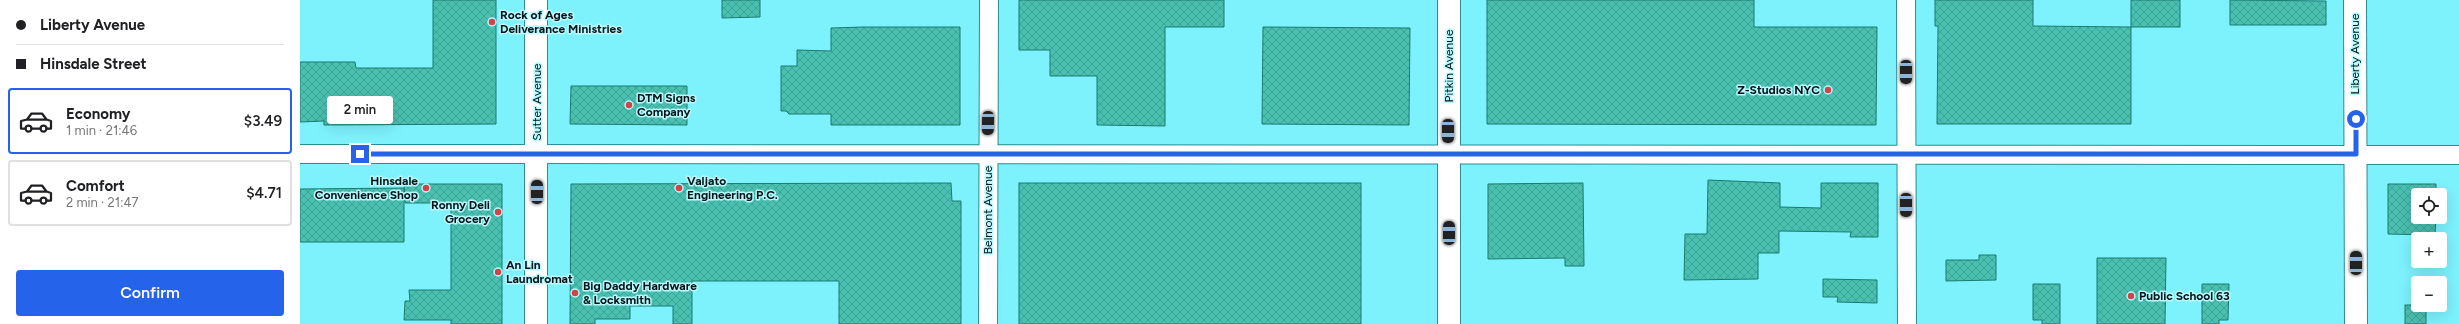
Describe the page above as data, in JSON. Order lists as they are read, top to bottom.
{
  "streets": {
    "street": [
      "Liberty Avenue",
      "Pitkin Avenue",
      "Sutter Avenue",
      "Belmont Avenue"
    ]
  },
  "places": [
    "Rock of Ages Deliverance Ministries",
    "Z-Studios NYC",
    "DTM Signs Company",
    "Hinsdale Convenience Shop",
    "Valjato Engineering P.C.",
    "Ronny Deli Grocery",
    "An Lin Laundromat",
    "Big Daddy Hardware & Locksmith",
    "Public School 63"
  ],
  "page": {
    "banner": ["Liberty Avenue", "Hinsdale Street"],
    "list": [
      {
        "name": "Economy",
        "note": "1 min · 21:46",
        "value": "$3.49"
      },
      {
        "name": "Comfort",
        "note": "2 min · 21:47",
        "value": "$4.71"
      }
    ],
    "bubble": "2 min",
    "map_buttons": ["+", "−"],
    "buttons": "Confirm"
  }
}
